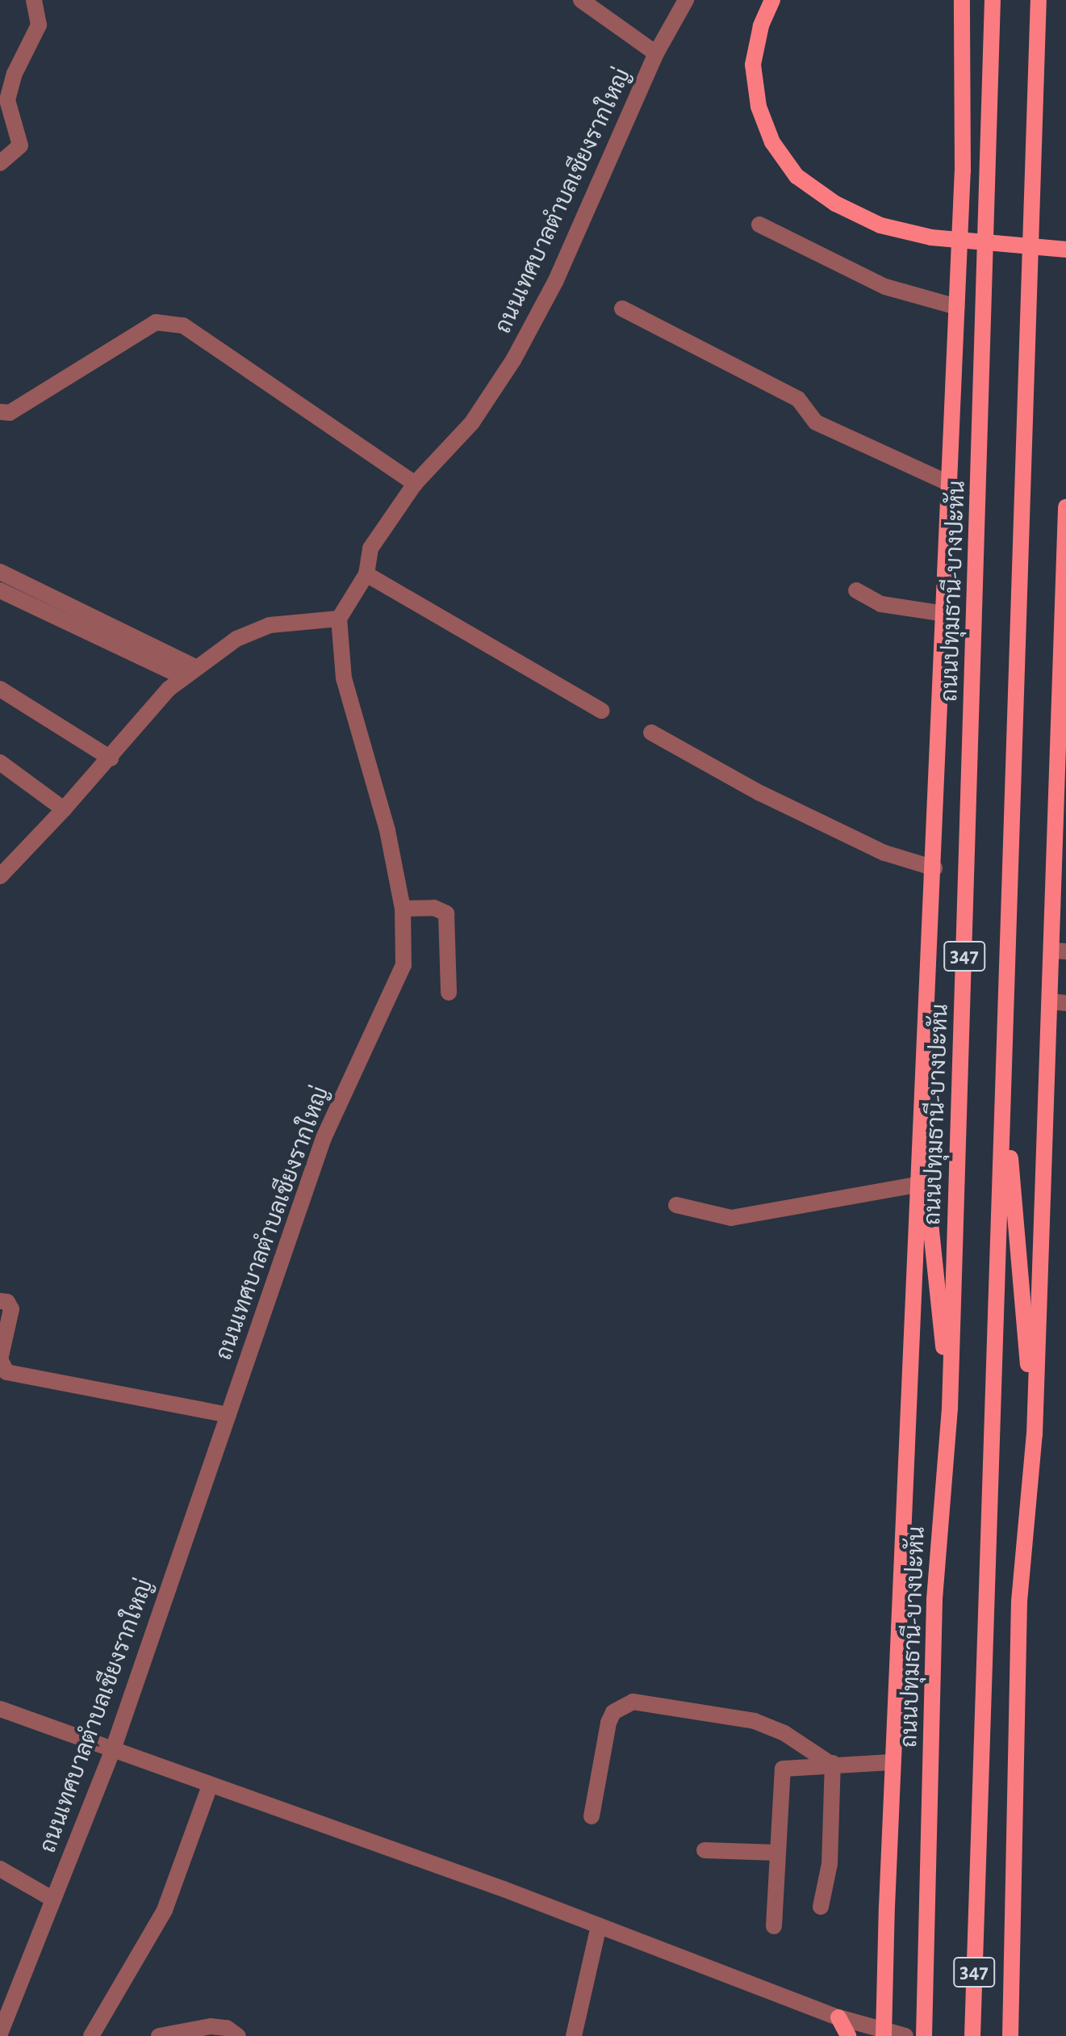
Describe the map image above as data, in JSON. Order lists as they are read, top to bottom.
{
  "streets": {
    "main road": ["ถนนปทุมธานี-บางปะหัน", "347"],
    "street": ["ถนนเทศบาลตำบลเชียงรากใหญ่"]
  }
}
